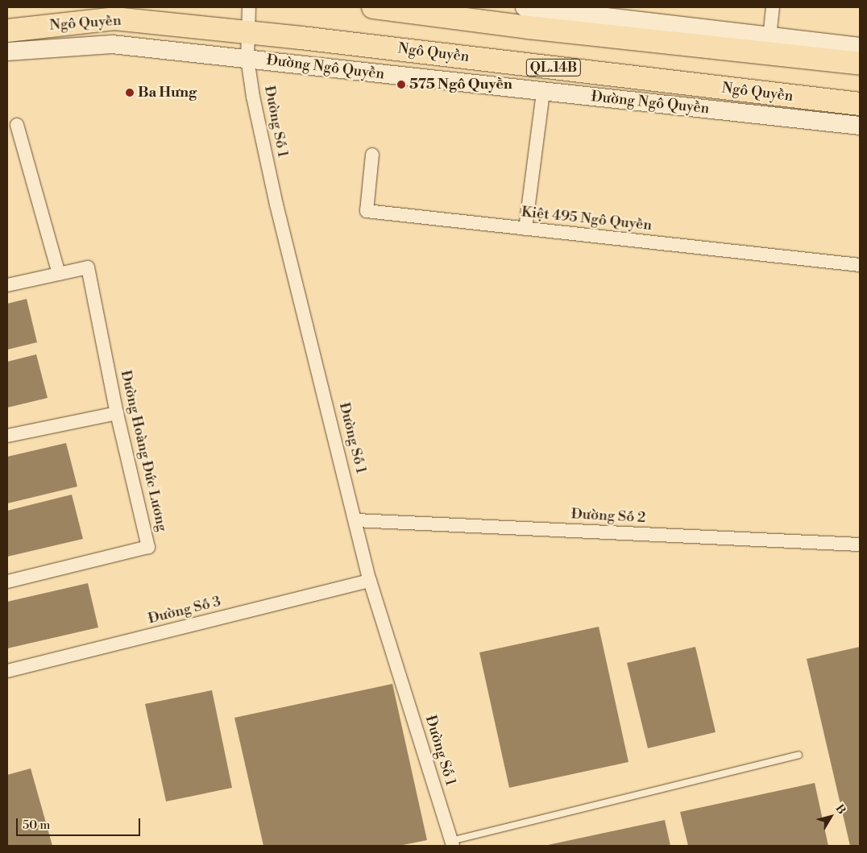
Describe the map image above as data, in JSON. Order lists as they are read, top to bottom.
{
  "streets": {
    "highway": ["Ngô Quyền", "QL.14B"],
    "street": [
      "Đường Ngô Quyền",
      "Đường Số 1",
      "Kiệt 495 Ngô Quyền",
      "Đường Hoàng Đức Lương",
      "Đường Số 2",
      "Đường Số 3"
    ]
  },
  "crossings": [
    ["Ngô Quyền", "Đường Số 1"],
    ["Đường Ngô Quyền", "Đường Số 1"],
    ["Đường Số 1", "Đường Số 2"],
    ["Đường Số 1", "Đường Số 3"]
  ],
  "places": ["575 Ngô Quyền", "Ba Hưng"],
  "scale_bar": "50 m",
  "north": "top right"
}
